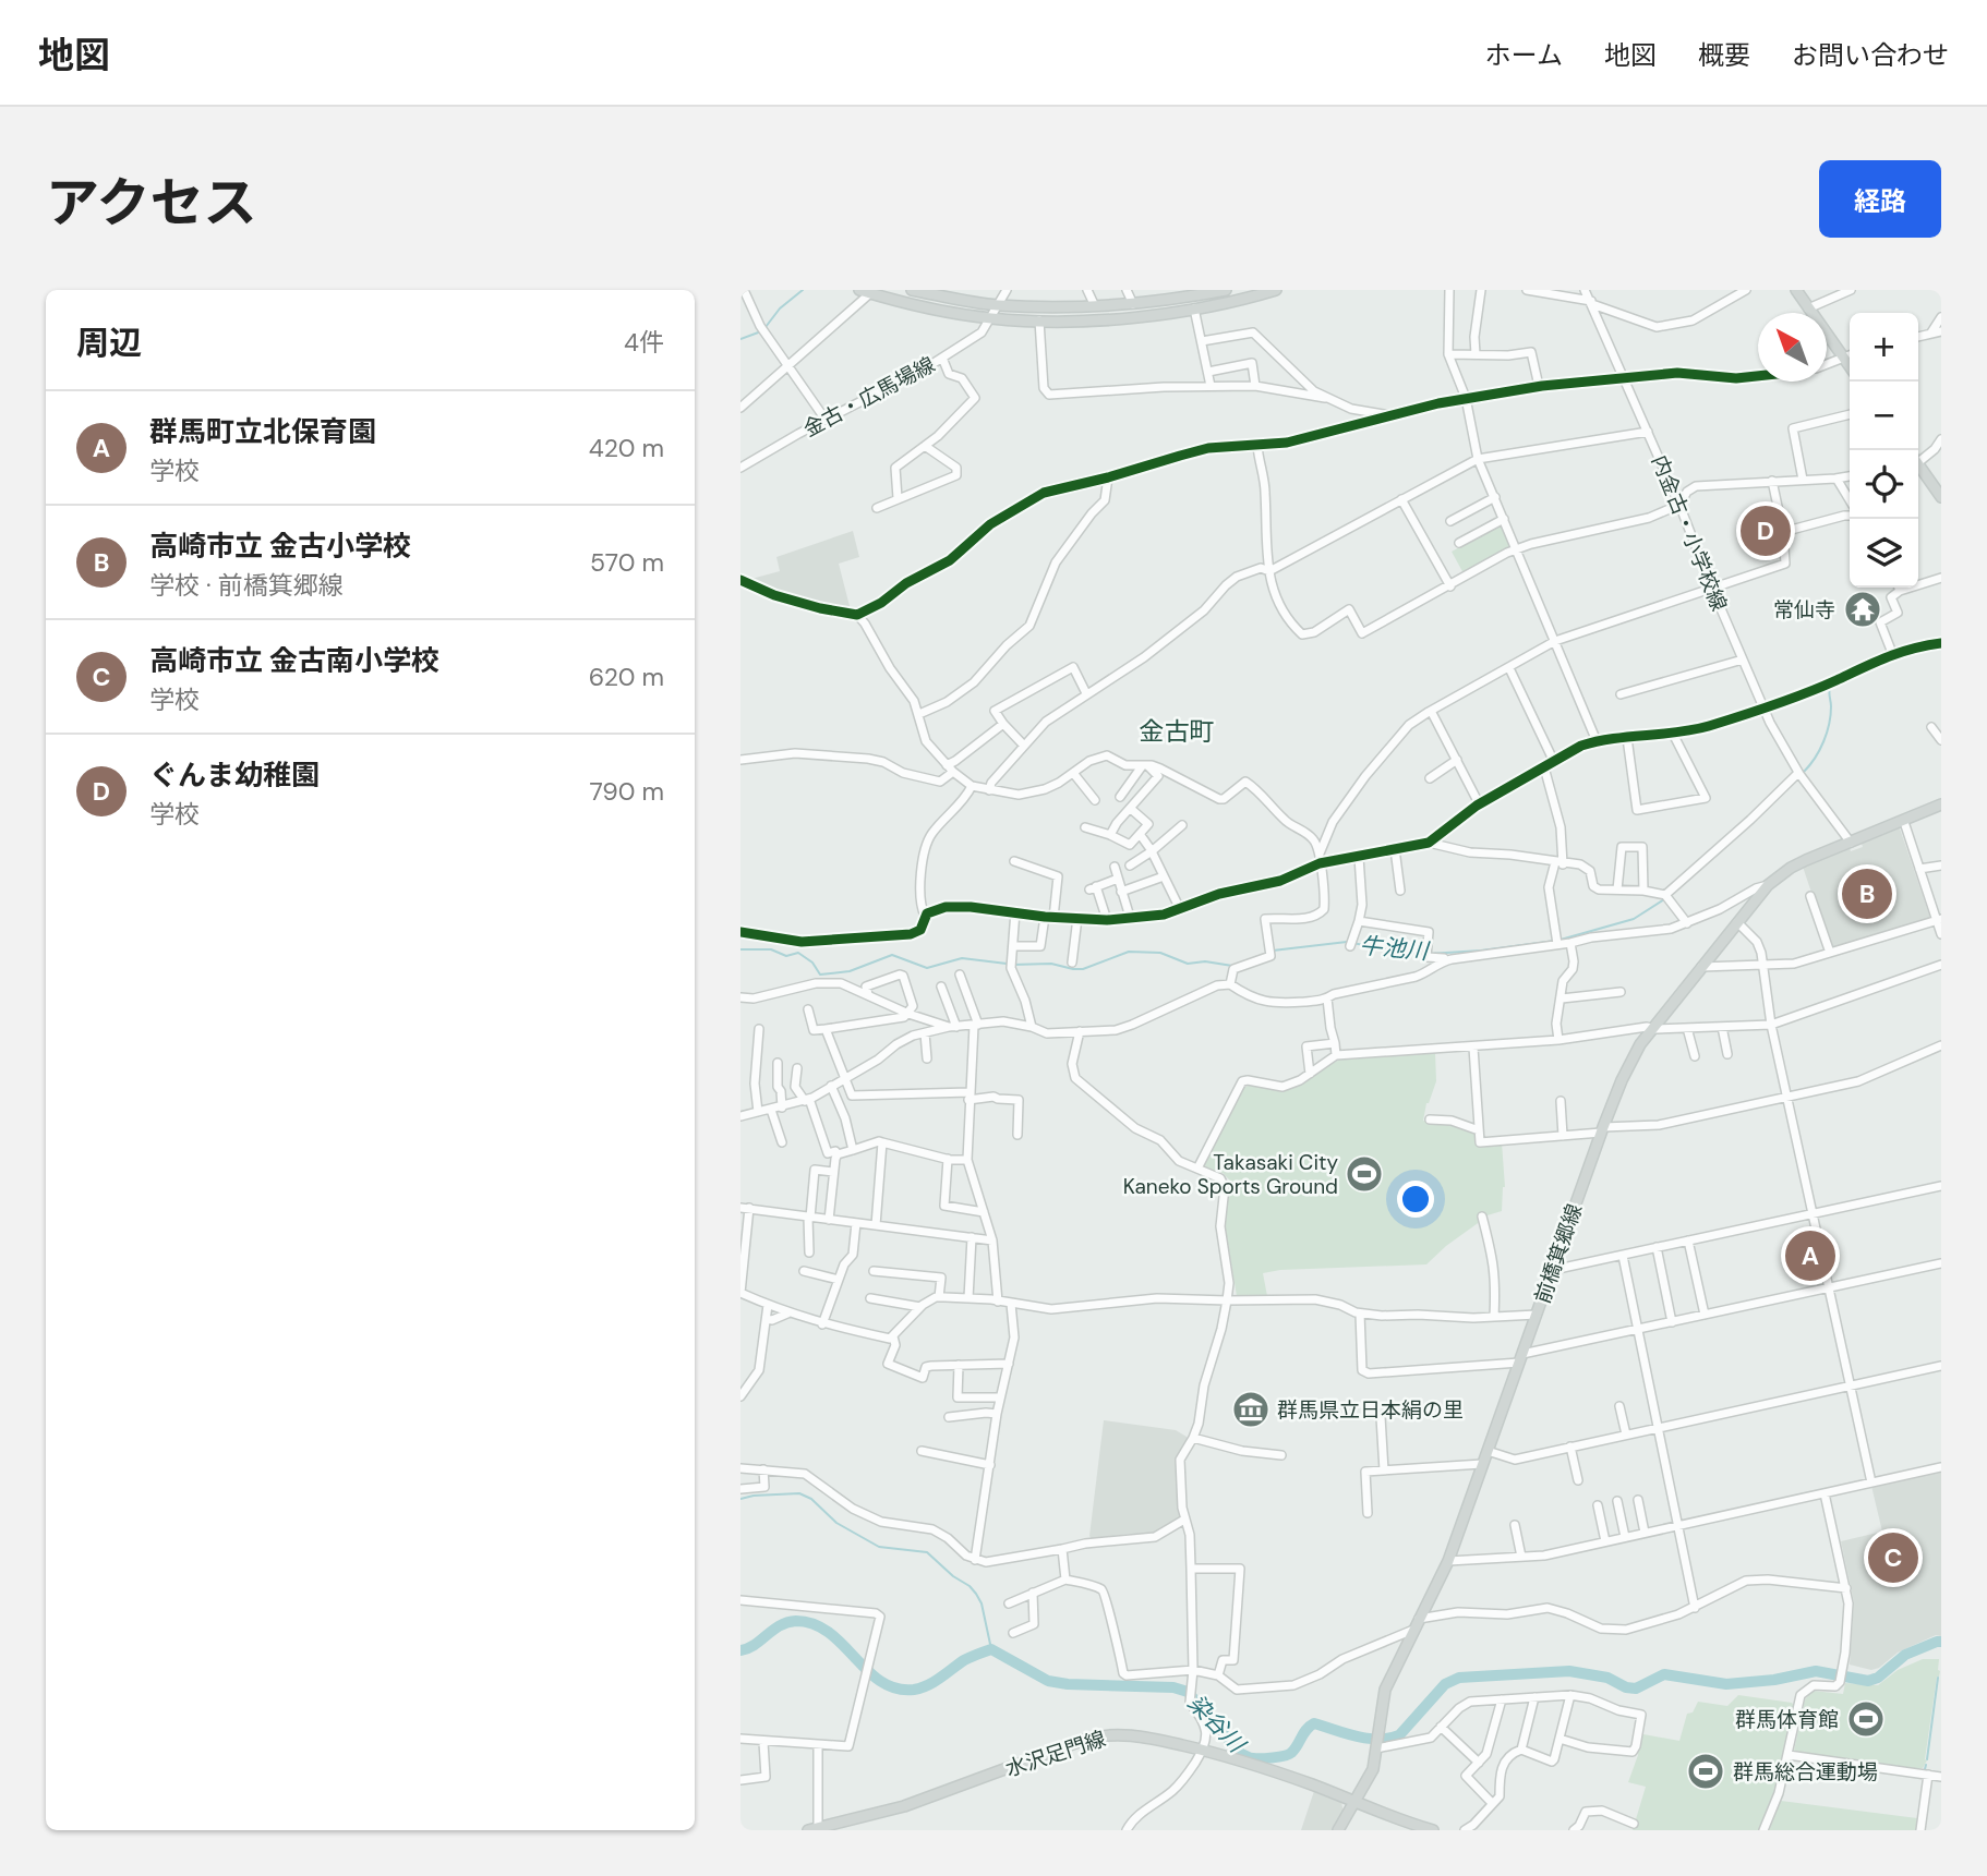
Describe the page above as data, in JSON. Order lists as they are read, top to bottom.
{
  "streets": {
    "main road": ["前橋箕郷線", "水沢足門線"],
    "street": ["金古・広馬場線", "内金古・小学校線"]
  },
  "crossings": [
    ["内金古・小学校線", "前橋箕郷線"],
    ["前橋箕郷線", "水沢足門線"]
  ],
  "districts": ["金古町"],
  "water": ["牛池川", "染谷川"],
  "places": {
    "temple": ["常仙寺"],
    "sports": ["Takasaki City Kaneko Sports Ground", "群馬体育館", "群馬総合運動場"],
    "museum": ["群馬県立日本絹の里"]
  },
  "north": "top left",
  "page": {
    "header": "地図",
    "nav": [
      "ホーム",
      "地図",
      "概要",
      "お問い合わせ"
    ],
    "title": "アクセス",
    "buttons": "経路",
    "heading": ["周辺", "4件"],
    "map_buttons": ["+", "−"],
    "list": [
      {
        "mark": "A",
        "name": "群馬町立北保育園",
        "note": "学校",
        "value": "420 m"
      },
      {
        "mark": "B",
        "name": "高崎市立 金古小学校",
        "note": "学校 · 前橋箕郷線",
        "value": "570 m"
      },
      {
        "mark": "C",
        "name": "高崎市立 金古南小学校",
        "note": "学校",
        "value": "620 m"
      },
      {
        "mark": "D",
        "name": "ぐんま幼稚園",
        "note": "学校",
        "value": "790 m"
      }
    ],
    "pins": [
      "D",
      "B",
      "A",
      "C"
    ]
  }
}
